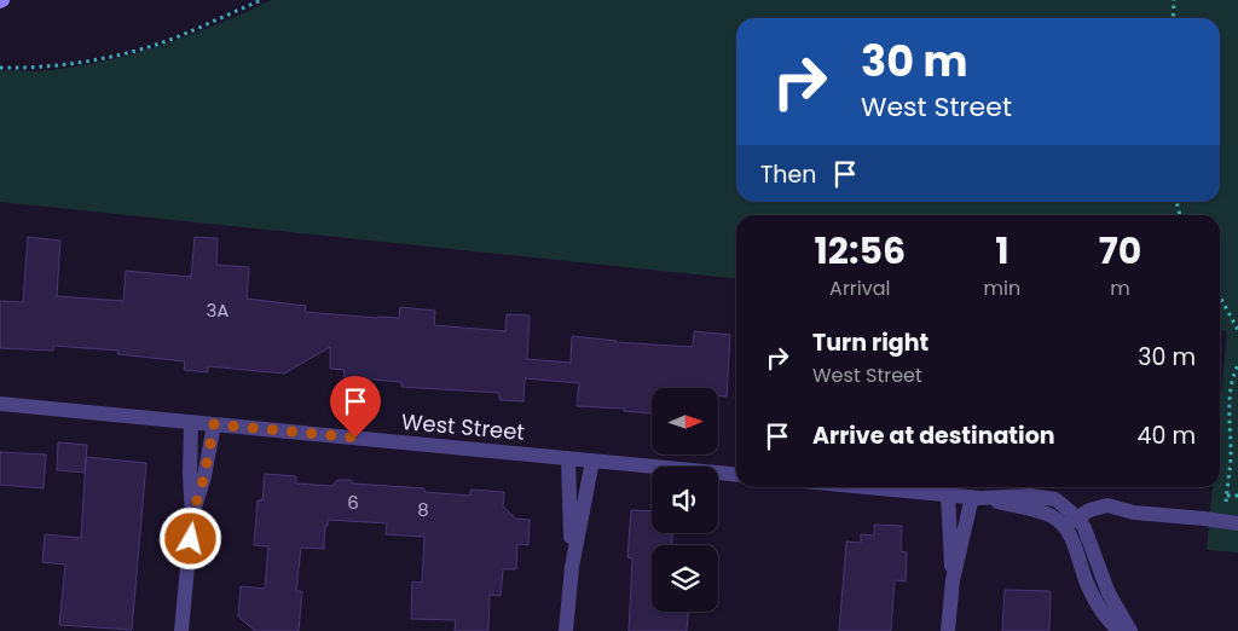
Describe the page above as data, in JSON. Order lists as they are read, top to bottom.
{
  "streets": {
    "street": ["West Street"]
  },
  "house_numbers": ["3A", "6", "8"],
  "north": "right",
  "page": {
    "turn": ["30 m", "West Street"],
    "then": "Then",
    "eta": [
      "12:56",
      "Arrival",
      "1",
      "min",
      "70",
      "m"
    ],
    "list": [
      {
        "name": "Turn right",
        "note": "West Street",
        "value": "30 m"
      },
      {
        "name": "Arrive at destination",
        "value": "40 m"
      }
    ]
  }
}
